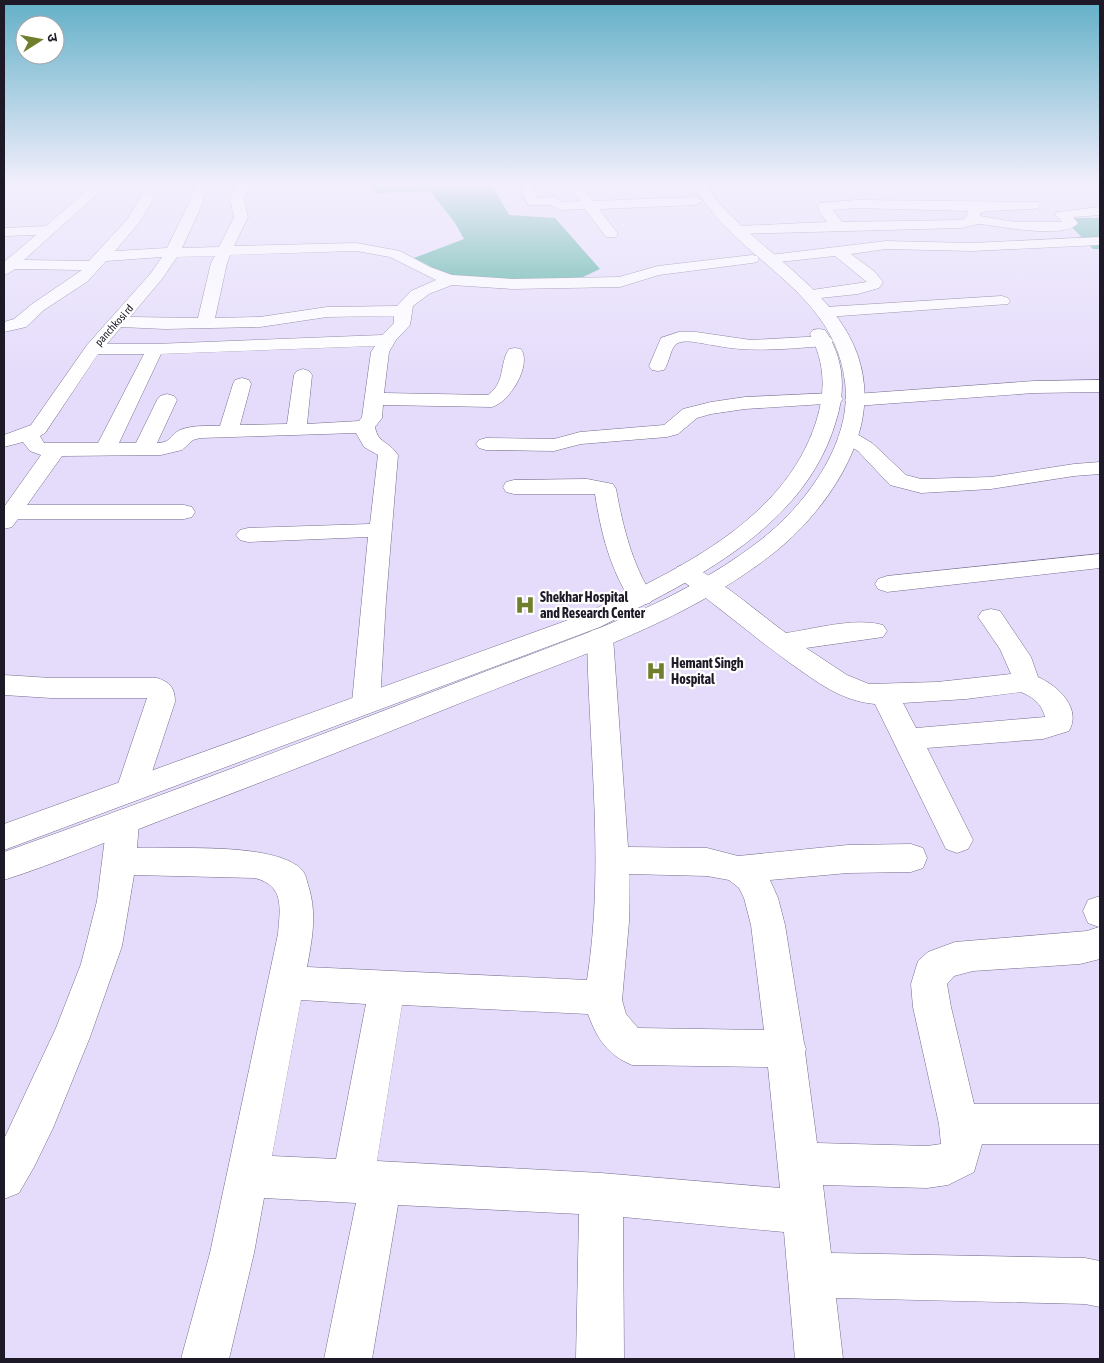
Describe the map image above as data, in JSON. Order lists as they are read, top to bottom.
{
  "streets": {
    "main road": ["panchkosi rd"]
  },
  "places": {
    "hospital": ["Shekhar Hospital and Research Center", "Hemant Singh Hospital"]
  },
  "north": "right"
}
